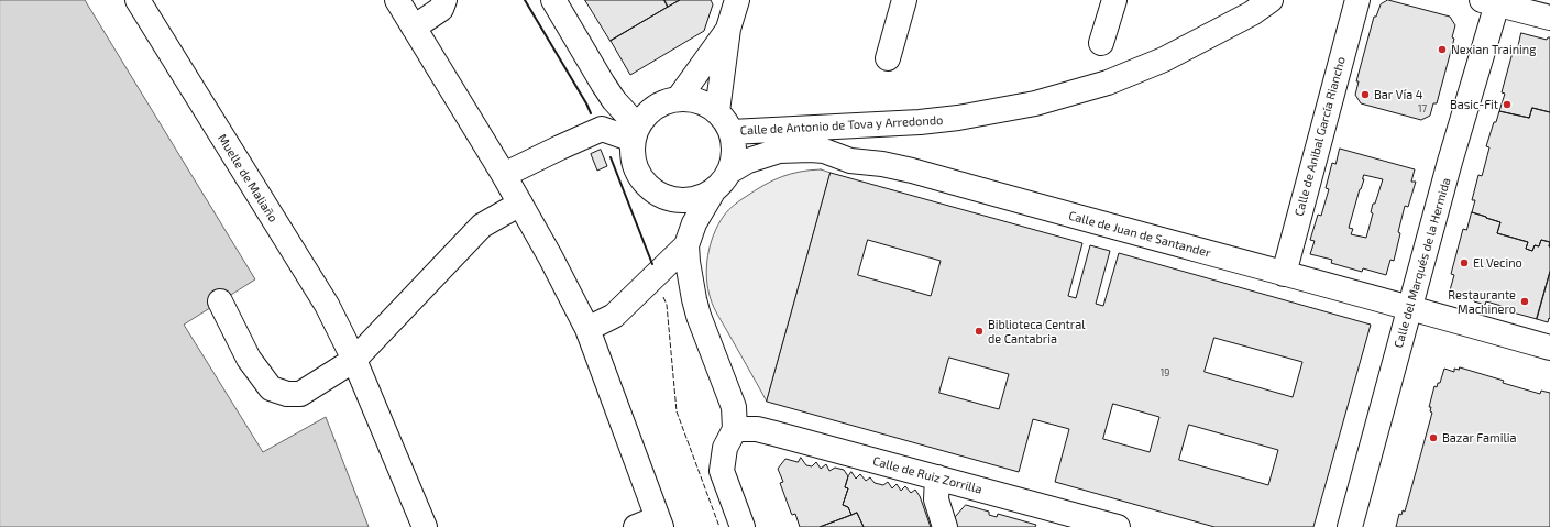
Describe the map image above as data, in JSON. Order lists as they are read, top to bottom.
{
  "streets": {
    "street": [
      "Calle de Antonio de Tova y Arredondo",
      "Calle de Anibal García Riancho",
      "Muelle de Maliaño",
      "Calle de Juan de Santander",
      "Calle del Marqués de la Hermida",
      "Calle de Ruiz Zorrilla"
    ]
  },
  "crossings": [
    ["Calle de Antonio de Tova y Arredondo", "Calle de Juan de Santander"],
    ["Calle de Anibal García Riancho", "Calle de Juan de Santander"],
    ["Calle de Juan de Santander", "Calle del Marqués de la Hermida"]
  ],
  "places": [
    "Nexian Training",
    "Bar Vía 4",
    "Basic-Fit",
    "El Vecino",
    "Restaurante Machinero",
    "Biblioteca Central de Cantabria",
    "Bazar Familia"
  ],
  "house_numbers": ["17", "19"]
}
